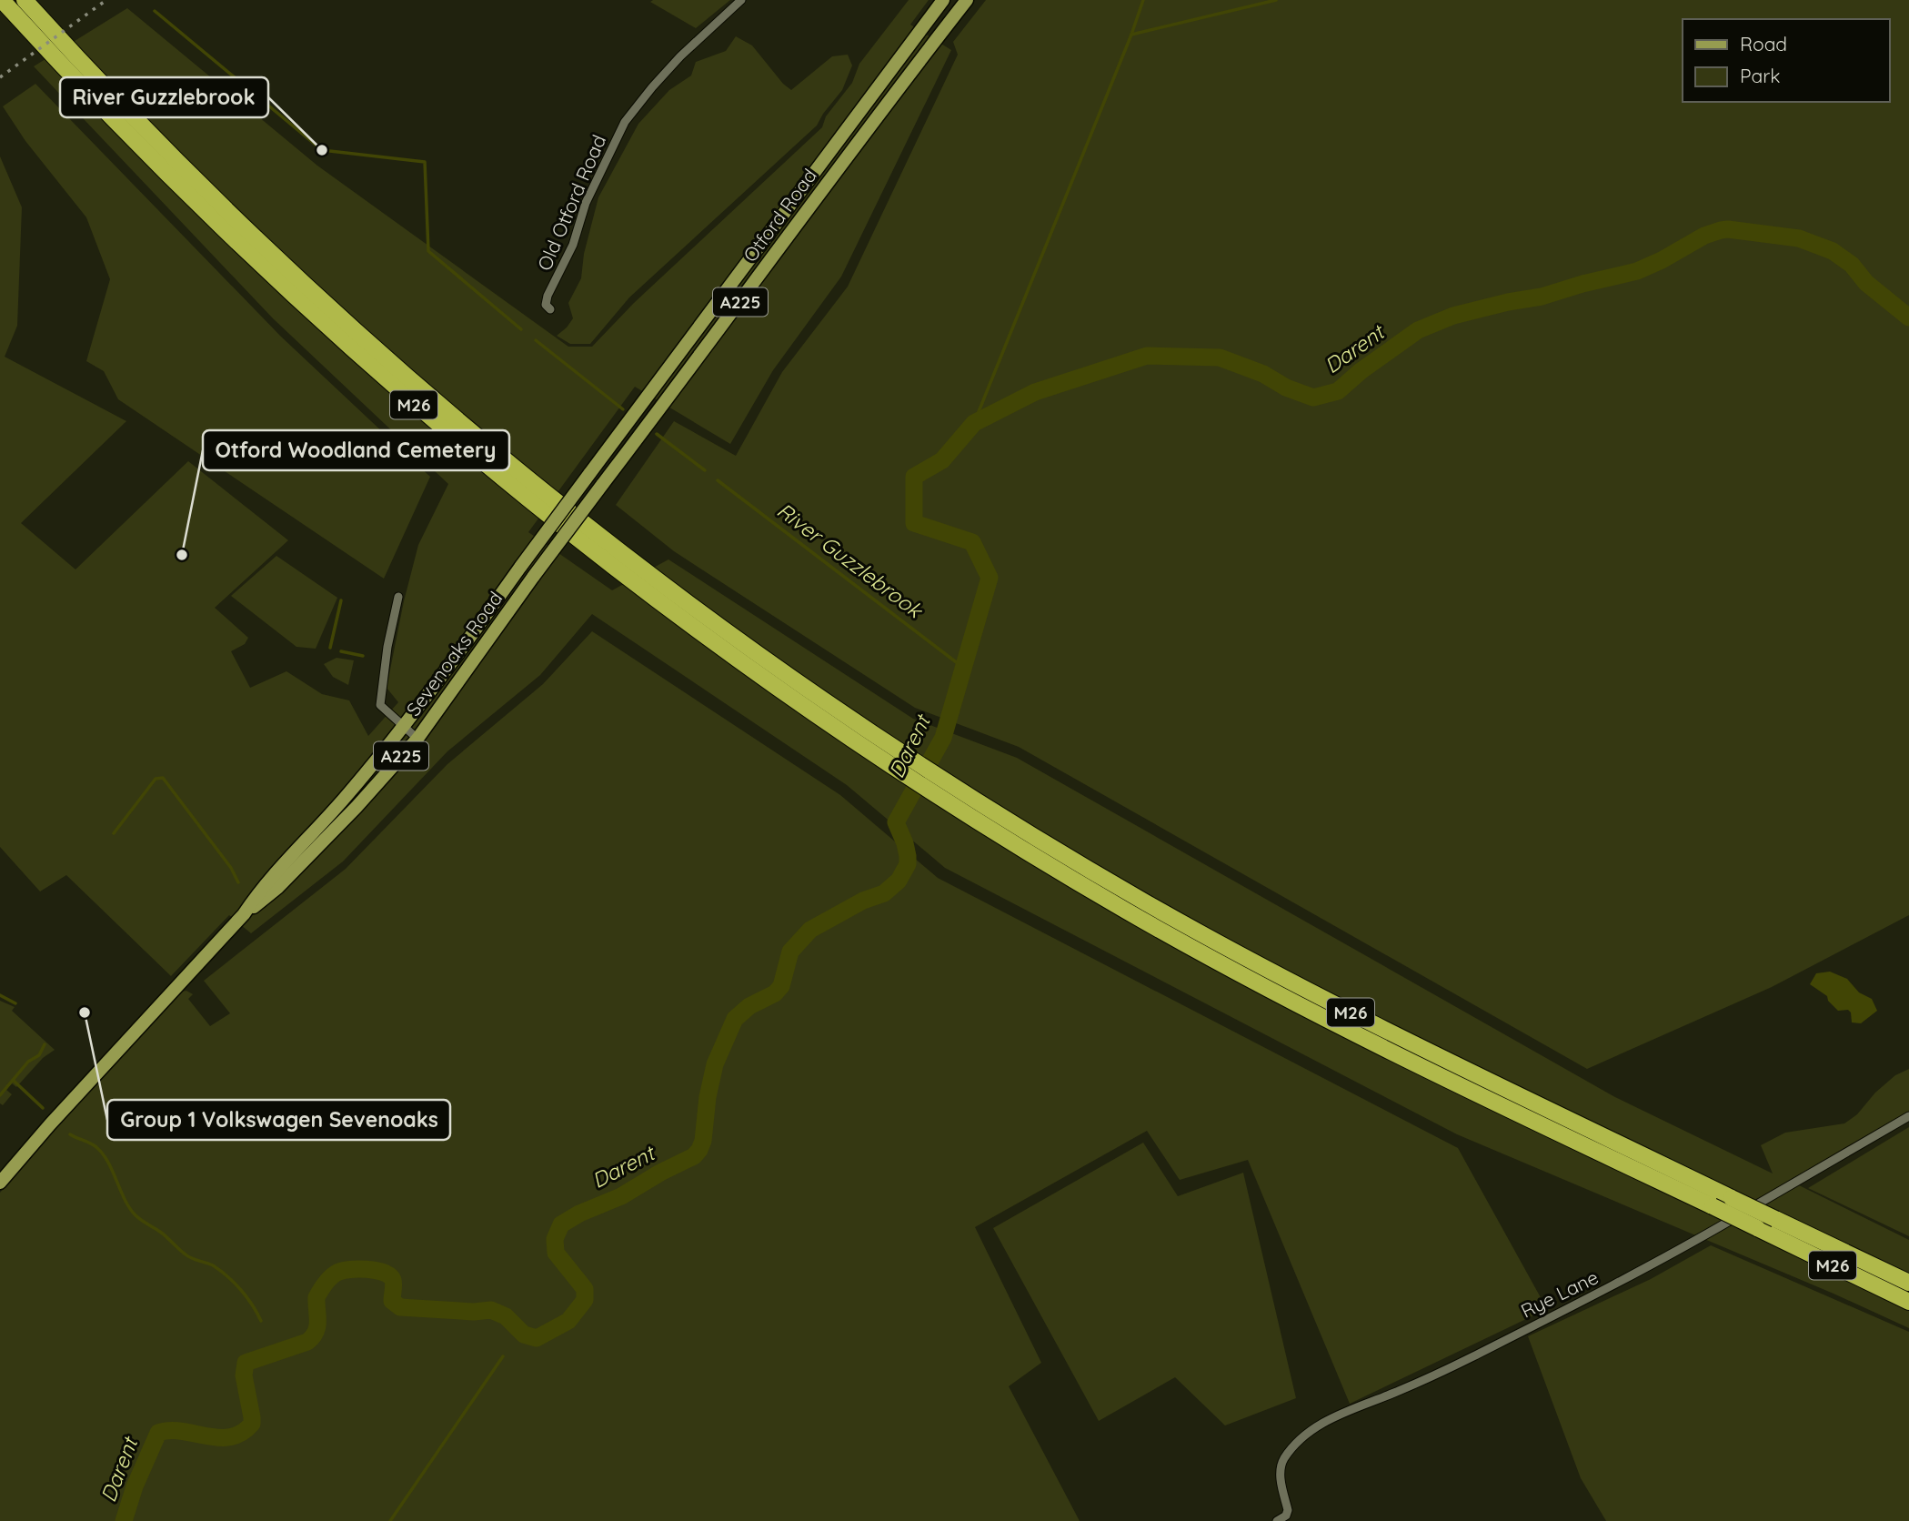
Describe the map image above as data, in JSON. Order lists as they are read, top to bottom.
{
  "streets": {
    "highway": ["M26"],
    "main road": ["Otford Road", "A225", "Sevenoaks Road"],
    "street": ["Old Otford Road", "Rye Lane"]
  },
  "crossings": [
    ["Otford Road", "Sevenoaks Road"]
  ],
  "water": ["Darent", "River Guzzlebrook"],
  "places": ["River Guzzlebrook", "Otford Woodland Cemetery", "Group 1 Volkswagen Sevenoaks"],
  "legend": ["Road", "Park"]
}
